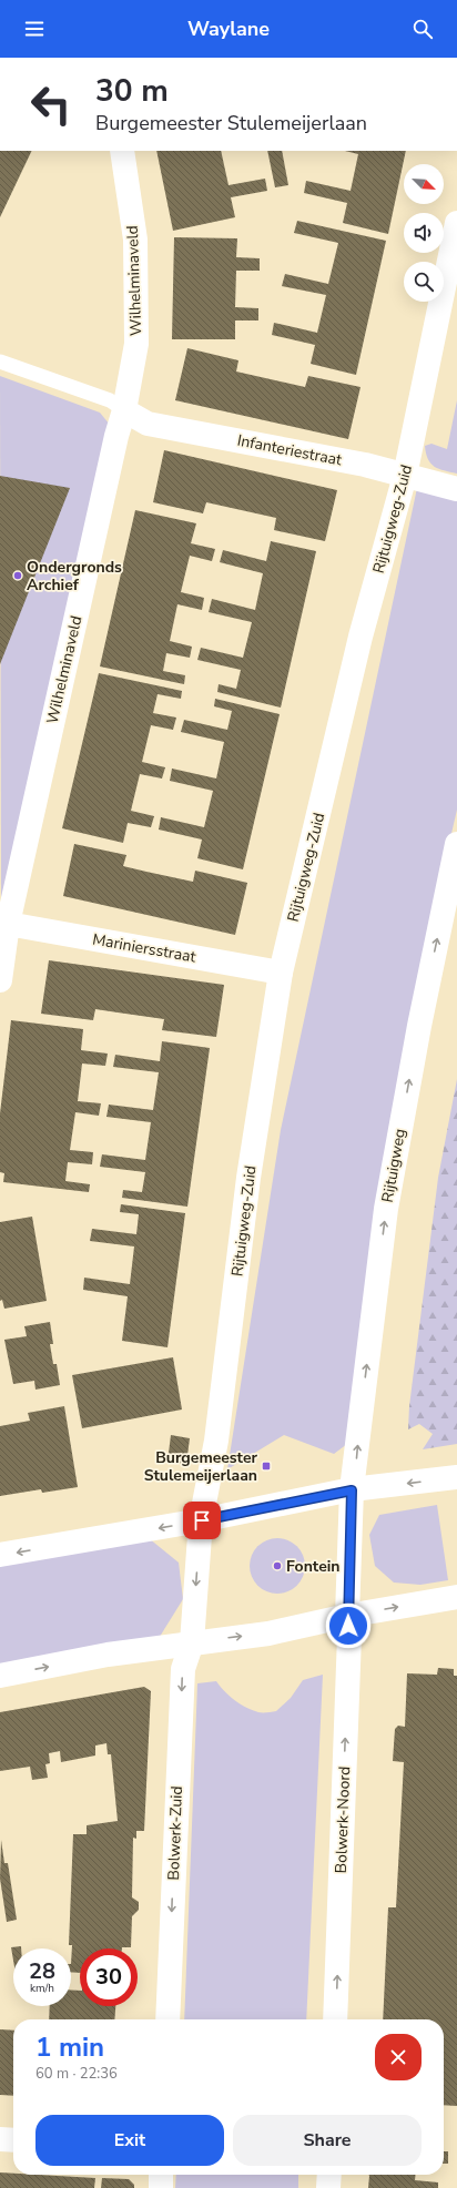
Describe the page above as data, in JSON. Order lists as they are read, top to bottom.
{
  "streets": {
    "street": [
      "Wilhelminaveld",
      "Infanteriestraat",
      "Rijtuigweg-Zuid",
      "Mariniersstraat",
      "Rijtuigweg",
      "Bolwerk-Noord",
      "Bolwerk-Zuid"
    ]
  },
  "crossings": [
    ["Wilhelminaveld", "Infanteriestraat"],
    ["Wilhelminaveld", "Mariniersstraat"],
    ["Infanteriestraat", "Rijtuigweg-Zuid"],
    ["Rijtuigweg-Zuid", "Mariniersstraat"],
    ["Rijtuigweg-Zuid", "Bolwerk-Zuid"],
    ["Rijtuigweg", "Bolwerk-Noord"]
  ],
  "one_way": ["Rijtuigweg", "Bolwerk-Noord", "Bolwerk-Zuid"],
  "places": {
    "other": ["Ondergronds Archief", "Fontein"],
    "transit": ["Burgemeester Stulemeijerlaan"]
  },
  "north": "bottom right",
  "page": {
    "header": "Waylane",
    "turn": ["30 m", "Burgemeester Stulemeijerlaan"],
    "speed": "28 km/h",
    "limit": "30",
    "heading": ["1 min", "60 m · 22:36"],
    "buttons": ["Exit", "Share"]
  }
}
